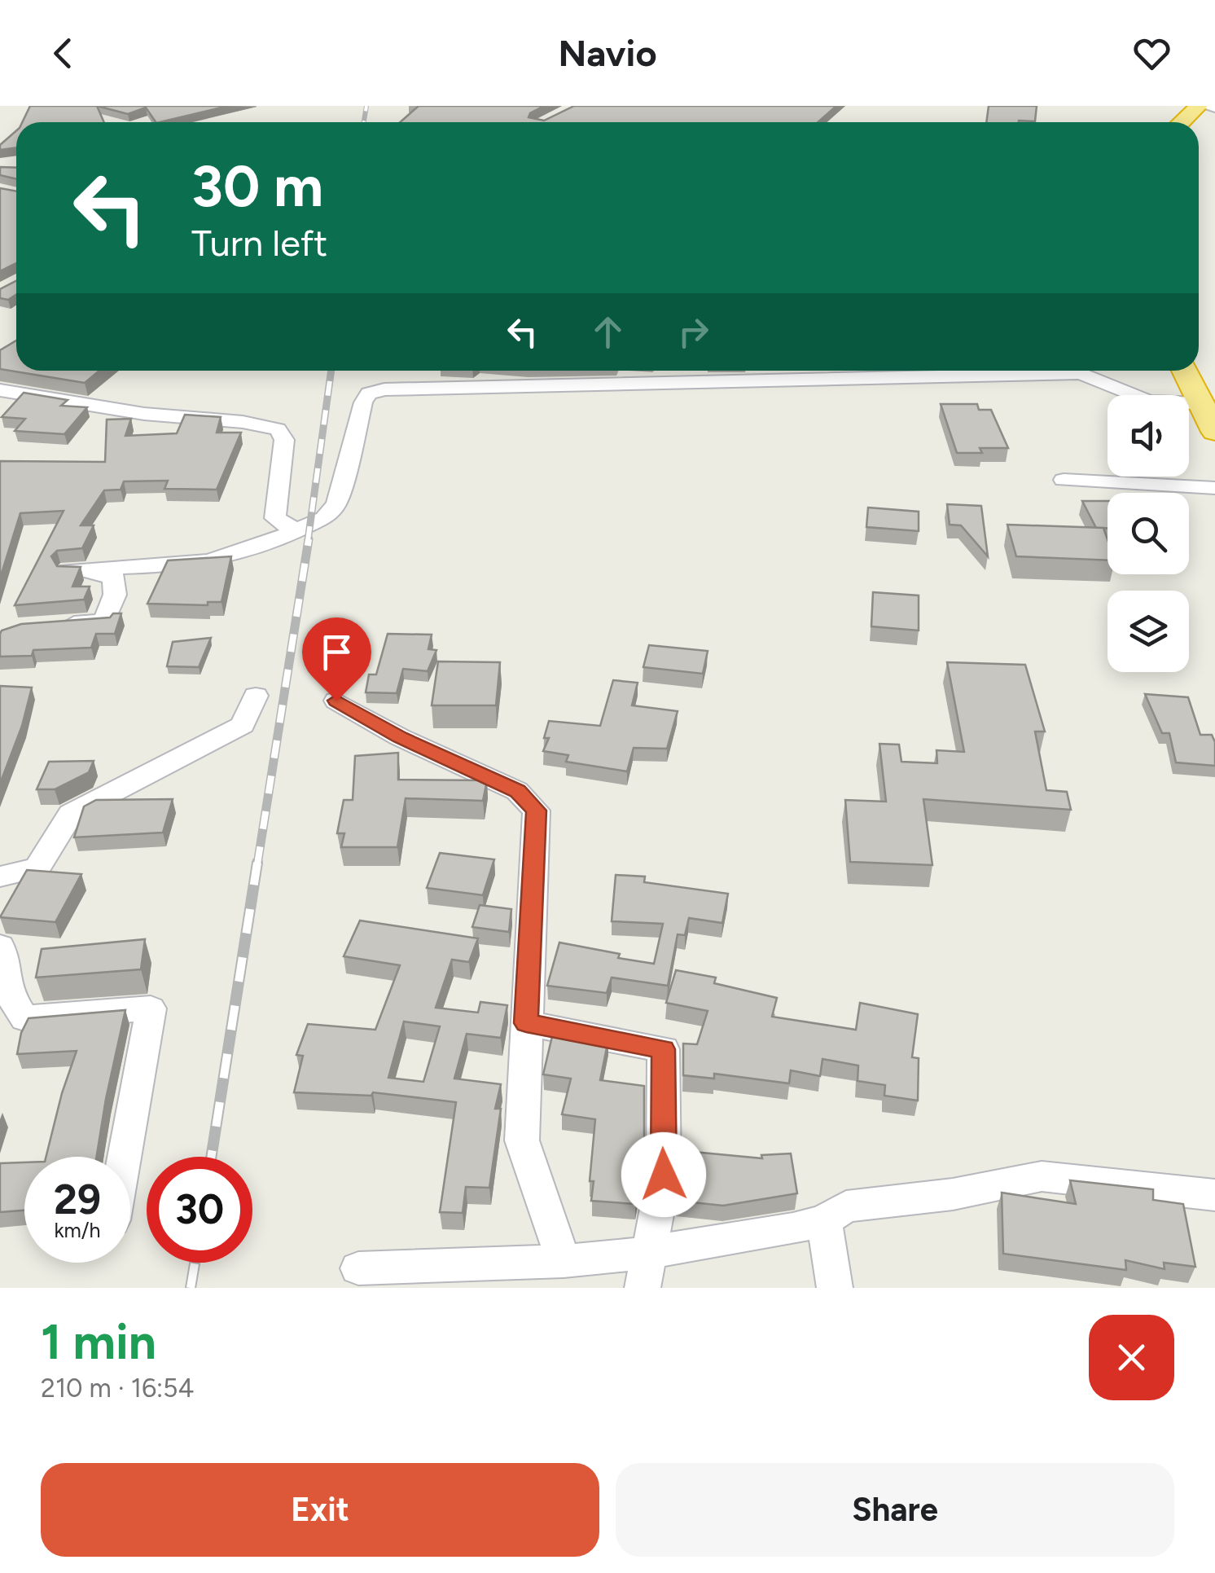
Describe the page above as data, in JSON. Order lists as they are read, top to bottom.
{
  "page": {
    "header": "Navio",
    "turn": ["30 m", "Turn left"],
    "speed": "29 km/h",
    "limit": "30",
    "heading": ["1 min", "210 m · 16:54"],
    "buttons": ["Exit", "Share"]
  }
}
